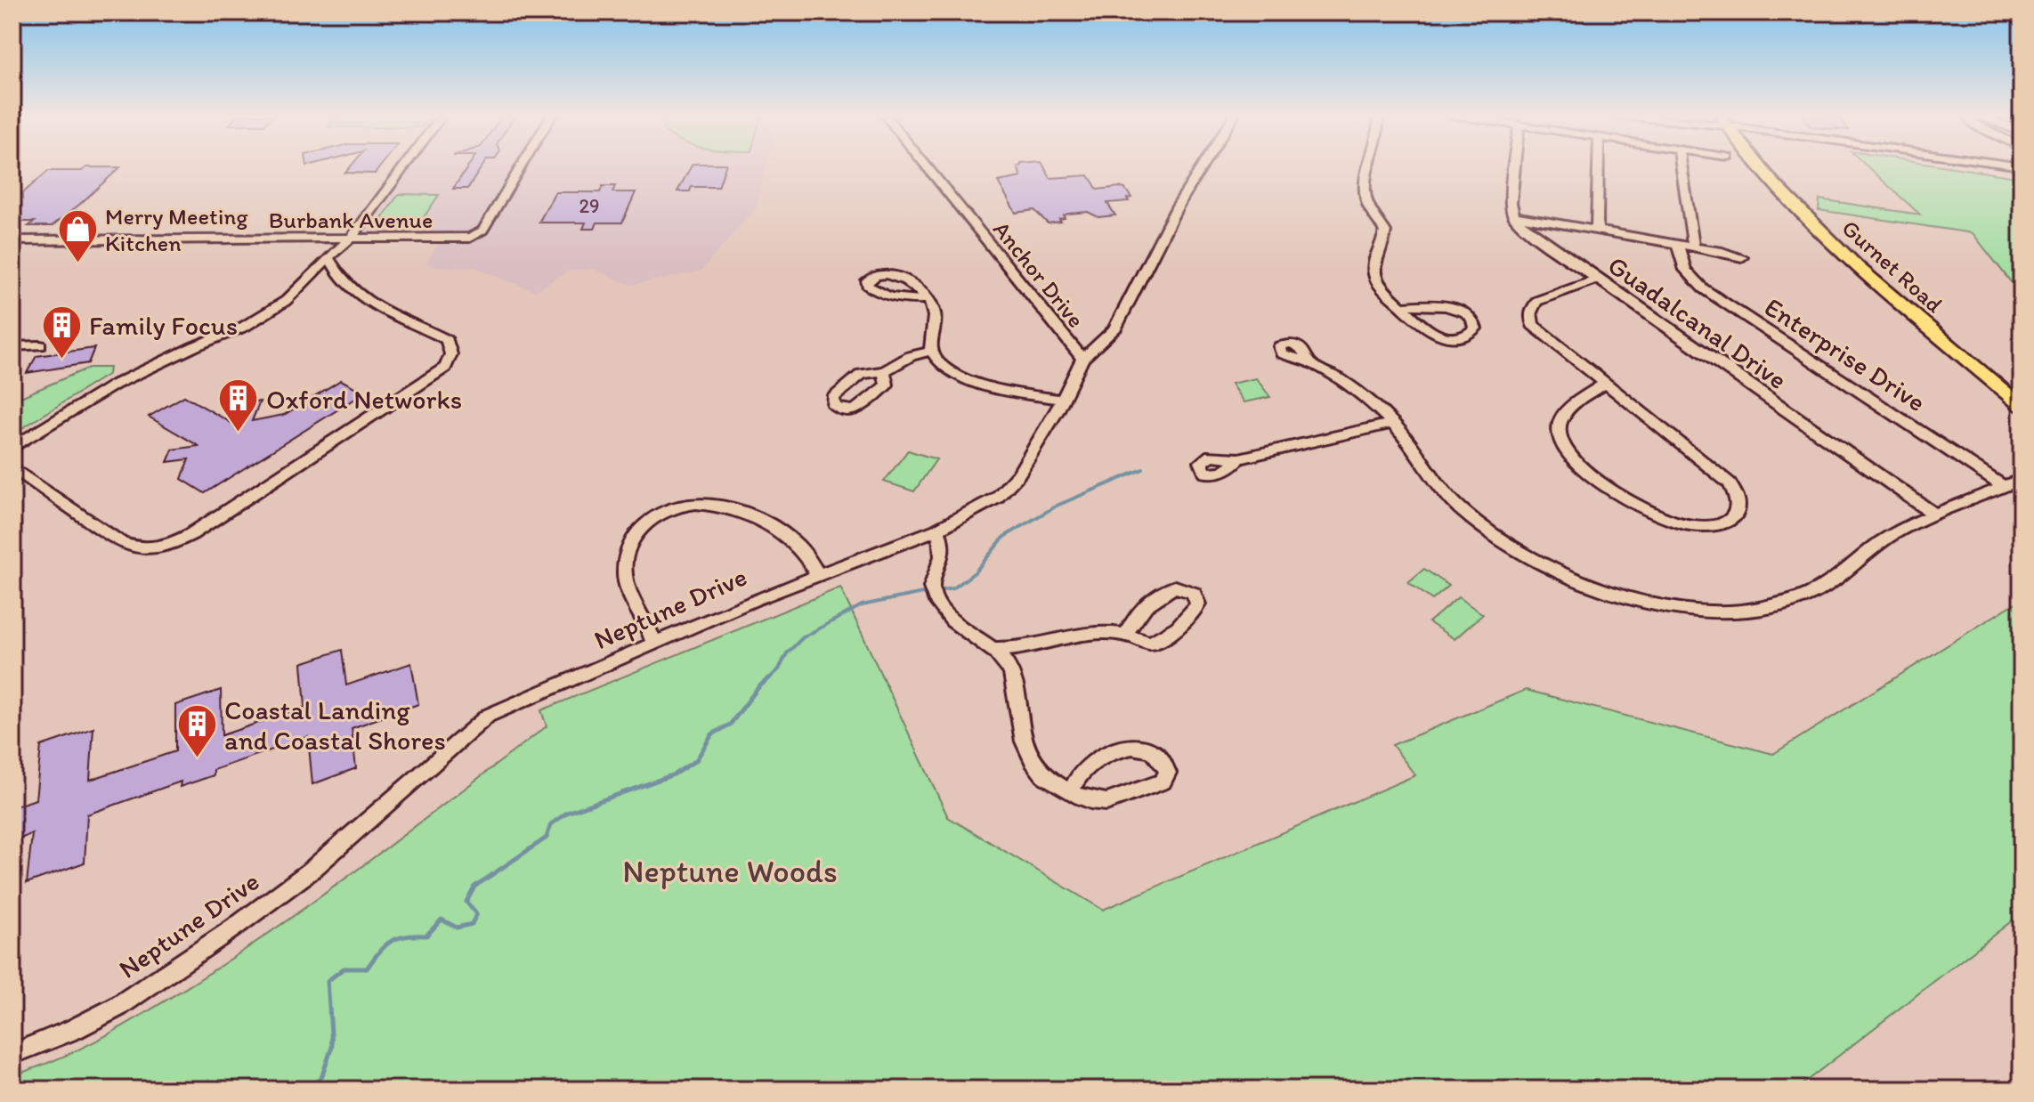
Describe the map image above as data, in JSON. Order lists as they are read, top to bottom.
{
  "streets": {
    "main road": ["Gurnet Road"],
    "street": [
      "Burbank Avenue",
      "Anchor Drive",
      "Guadalcanal Drive",
      "Enterprise Drive",
      "Neptune Drive"
    ]
  },
  "crossings": [
    ["Anchor Drive", "Neptune Drive"]
  ],
  "parks": ["Neptune Woods"],
  "places": {
    "shop": ["Merry Meeting Kitchen"],
    "building": ["Family Focus", "Oxford Networks", "Coastal Landing and Coastal Shores"]
  },
  "house_numbers": ["29"]
}
